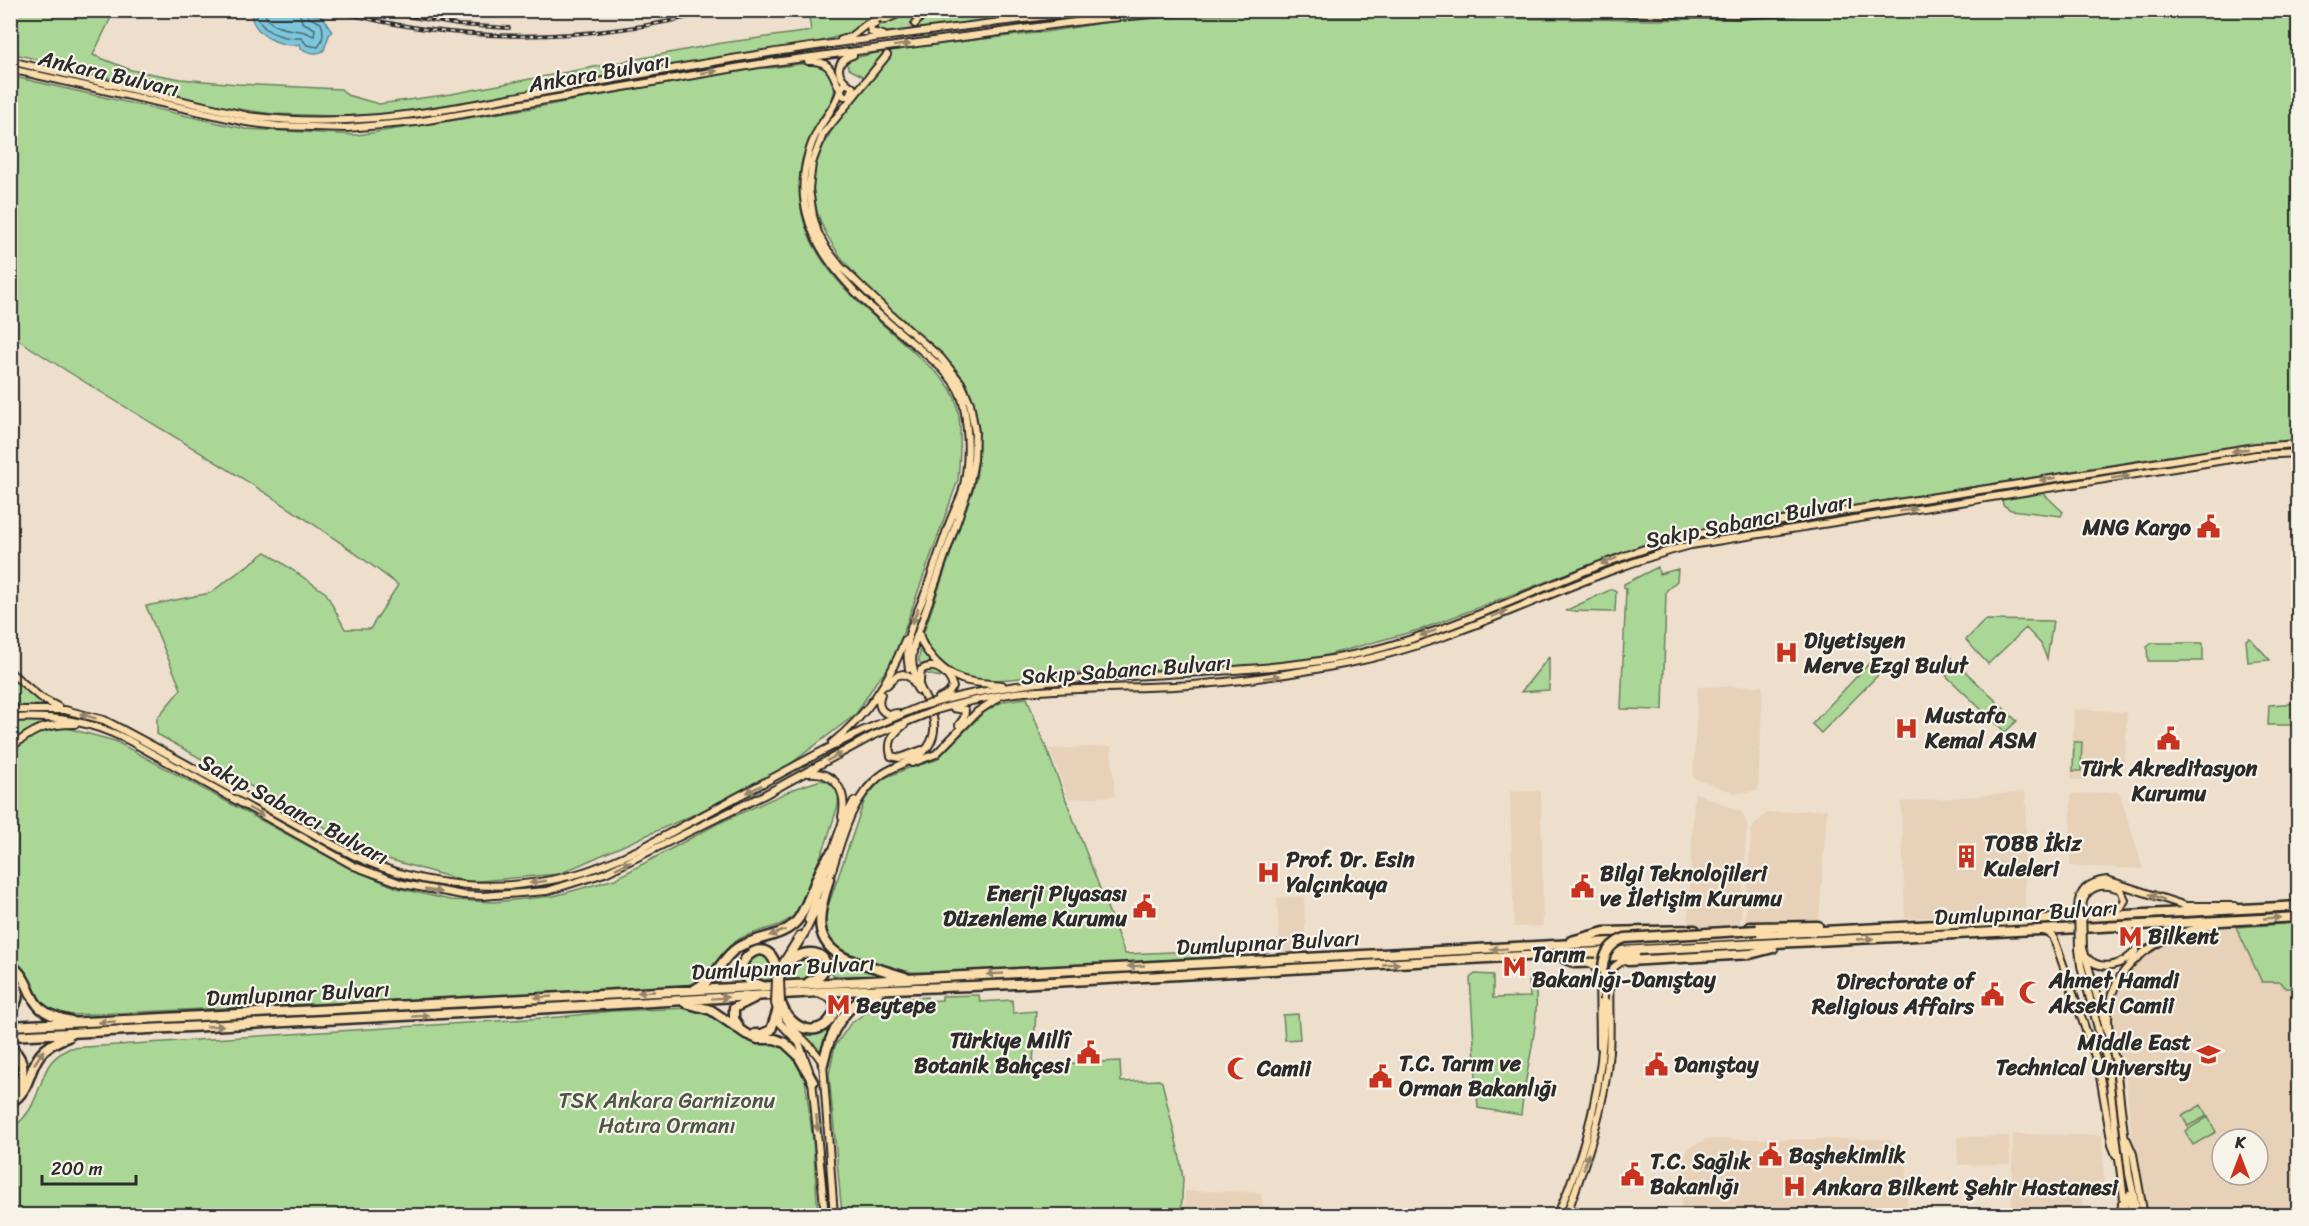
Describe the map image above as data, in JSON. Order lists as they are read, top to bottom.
{
  "streets": {
    "highway": ["Dumlupınar Bulvarı"],
    "main road": ["Ankara Bulvarı", "Sakıp Sabancı Bulvarı"]
  },
  "parks": ["TSK Ankara Garnizonu Hatıra Ormanı"],
  "places": {
    "public building": [
      "MNG Kargo",
      "Türk Akreditasyon Kurumu",
      "Bilgi Teknolojileri ve İletişim Kurumu",
      "Enerji Piyasası Düzenleme Kurumu",
      "Directorate of Religious Affairs",
      "Türkiye Millî Botanik Bahçesi",
      "Danıştay",
      "T.C. Tarım ve Orman Bakanlığı",
      "Başhekimlik",
      "T.C. Sağlık Bakanlığı"
    ],
    "hospital": [
      "Diyetisyen Merve Ezgi Bulut",
      "Mustafa Kemal ASM",
      "Prof. Dr. Esin Yalçınkaya",
      "Ankara Bilkent Şehir Hastanesi"
    ],
    "building": ["TOBB İkiz Kuleleri"],
    "metro station": ["Bilkent", "Tarım Bakanlığı-Danıştay", "Beytepe"],
    "mosque": ["Ahmet Hamdi Akseki Camii", "Camii"],
    "school or university": ["Middle East Technical University"]
  },
  "scale_bar": "200 m",
  "north": "top"
}
